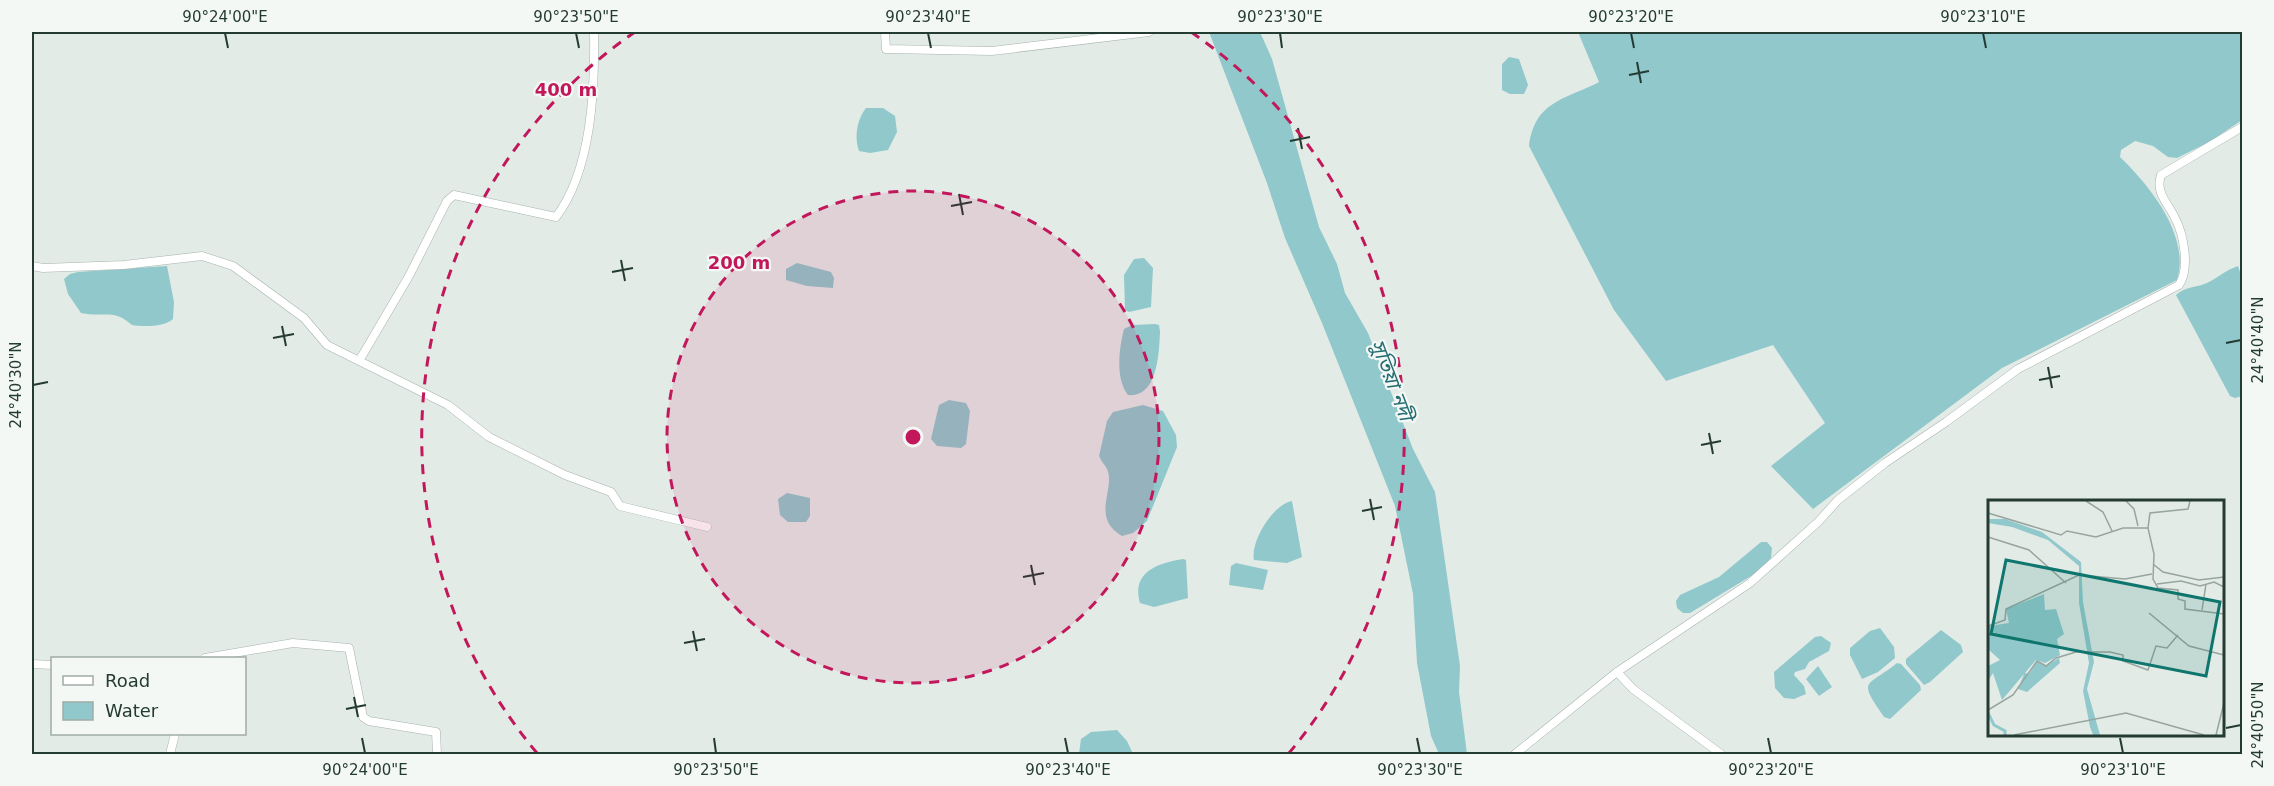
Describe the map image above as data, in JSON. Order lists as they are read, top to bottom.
{
  "water": ["সুতিয়া নদী"],
  "legend": ["Road", "Water"],
  "coordinates": [
    "90°24'00\"E",
    "90°23'50\"E",
    "90°23'40\"E",
    "90°23'30\"E",
    "90°23'20\"E",
    "90°23'10\"E",
    "24°40'40\"N",
    "24°40'30\"N",
    "24°40'50\"N"
  ],
  "rings": ["400 m", "200 m"]
}
